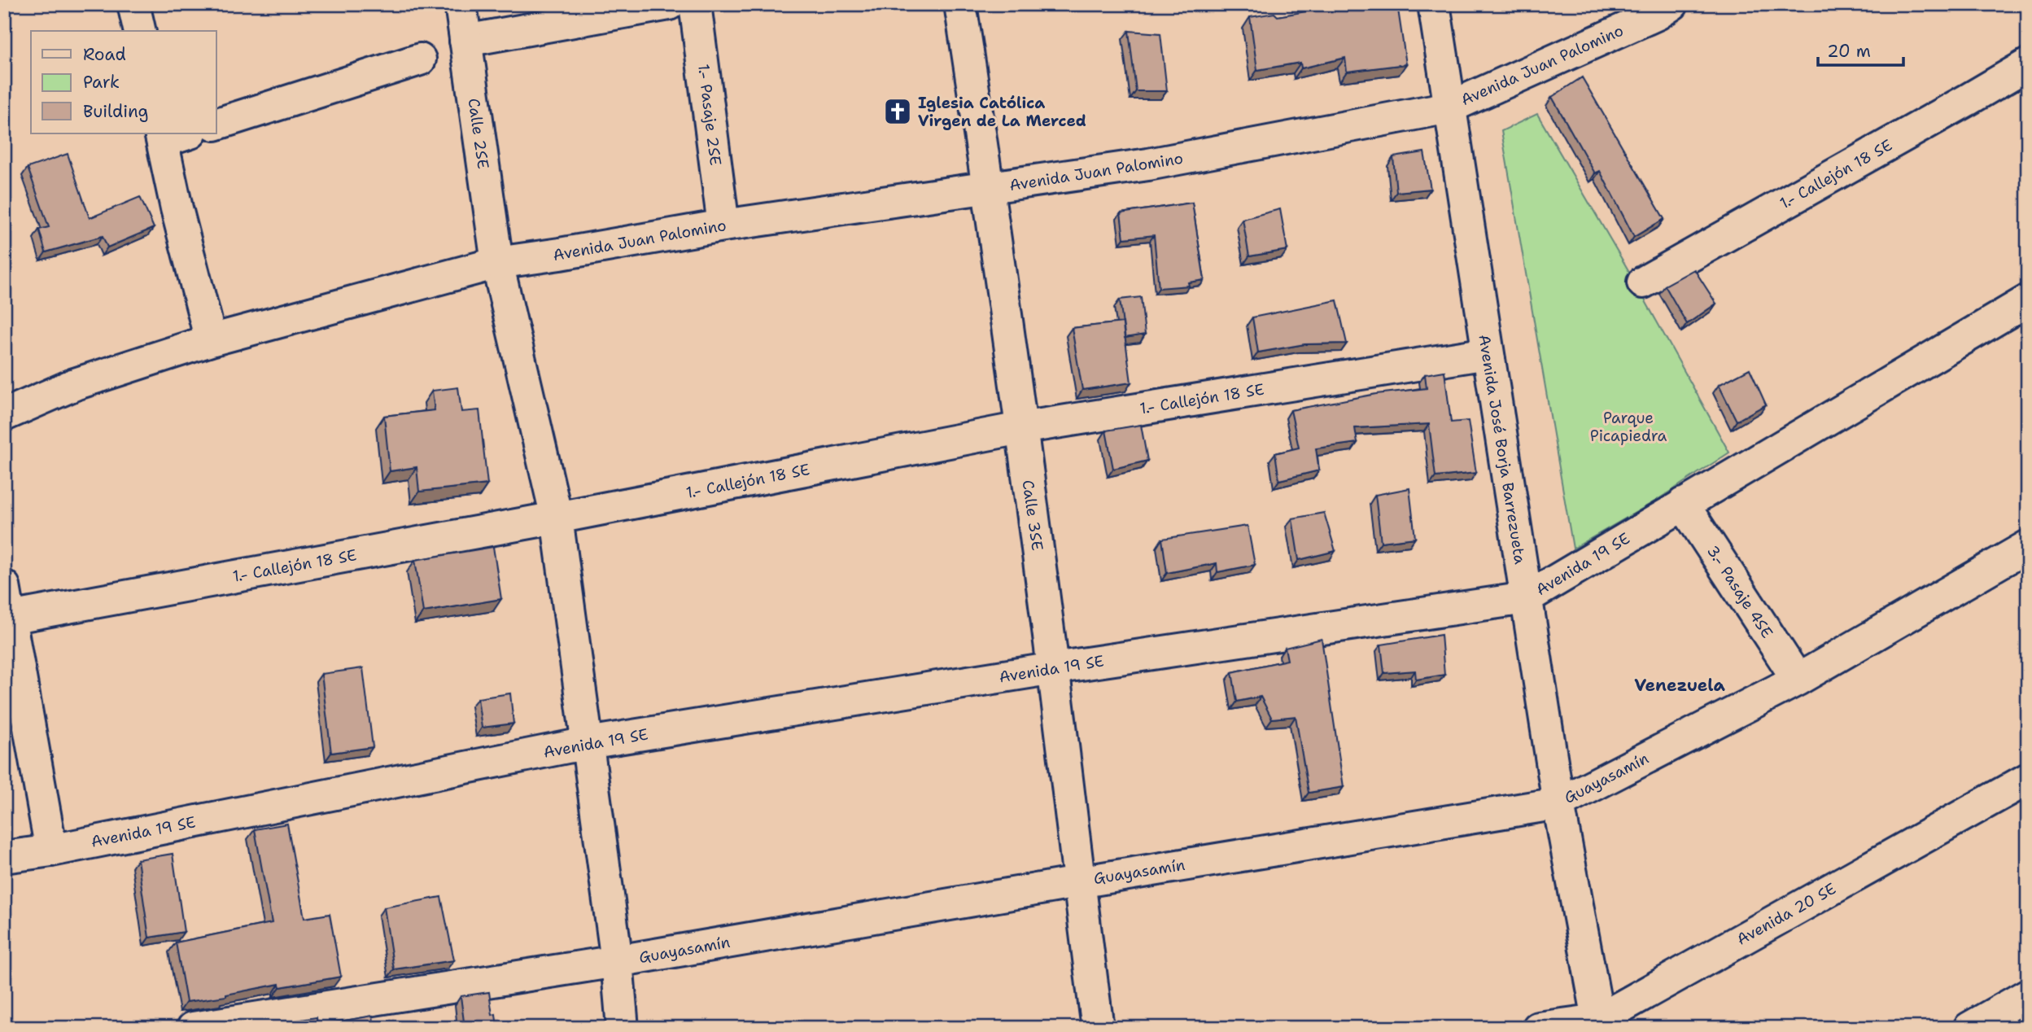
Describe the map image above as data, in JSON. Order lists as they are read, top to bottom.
{
  "streets": {
    "street": [
      "Avenida Juan Palomino",
      "1.- Pasaje 2SE",
      "Calle 2SE",
      "1.- Callejón 18 SE",
      "Avenida José Borja Barrezueta",
      "Calle 3SE",
      "Avenida 19 SE",
      "3.- Pasaje 4SE",
      "Guayasamín",
      "Avenida 20 SE"
    ]
  },
  "crossings": [
    ["Avenida Juan Palomino", "1.- Pasaje 2SE"],
    ["Avenida Juan Palomino", "Calle 2SE"],
    ["Avenida Juan Palomino", "Avenida José Borja Barrezueta"],
    ["Avenida Juan Palomino", "Calle 3SE"],
    ["Calle 2SE", "1.- Callejón 18 SE"],
    ["Calle 2SE", "Avenida 19 SE"],
    ["Calle 2SE", "Guayasamín"],
    ["1.- Callejón 18 SE", "Avenida José Borja Barrezueta"],
    ["1.- Callejón 18 SE", "Calle 3SE"],
    ["Avenida José Borja Barrezueta", "Avenida 19 SE"],
    ["Avenida José Borja Barrezueta", "Guayasamín"],
    ["Avenida José Borja Barrezueta", "Avenida 20 SE"],
    ["Calle 3SE", "Avenida 19 SE"],
    ["Calle 3SE", "Guayasamín"],
    ["Avenida 19 SE", "3.- Pasaje 4SE"],
    ["3.- Pasaje 4SE", "Guayasamín"]
  ],
  "districts": ["Venezuela"],
  "parks": ["Parque Picapiedra"],
  "places": {
    "church": ["Iglesia Católica Virgen de La Merced"]
  },
  "legend": ["Road", "Park", "Building"],
  "scale_bar": "20 m"
}
